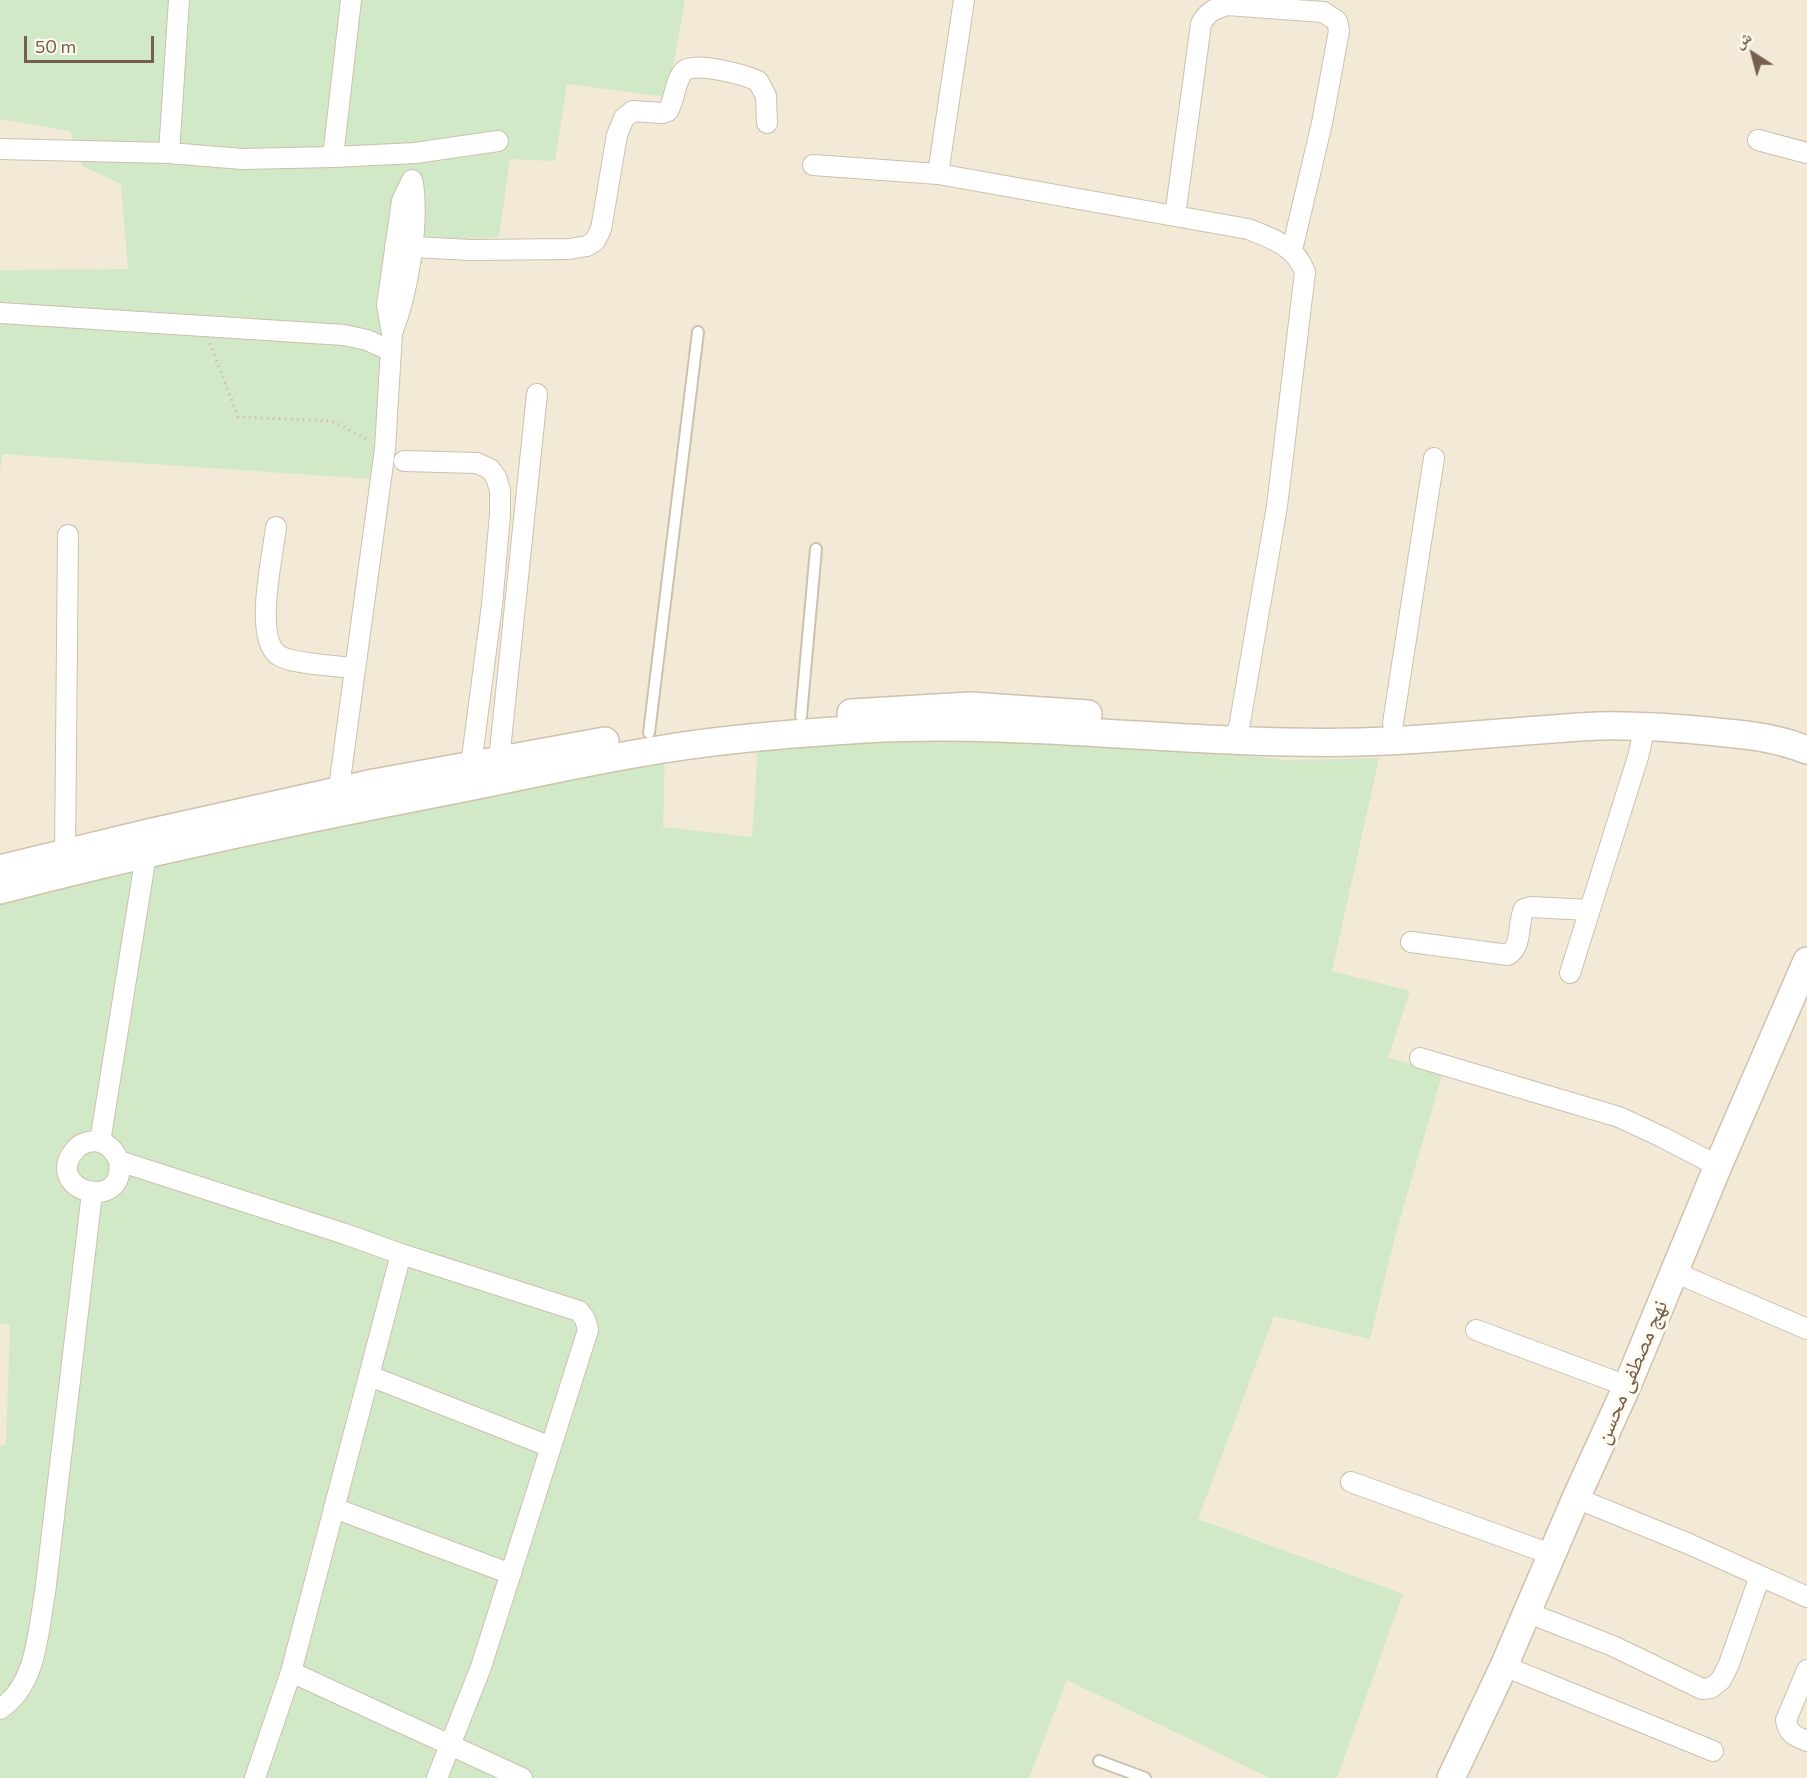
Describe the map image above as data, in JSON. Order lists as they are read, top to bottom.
{
  "streets": {
    "main road": ["نهج مصطفى محسن"]
  },
  "scale_bar": "50 m",
  "north": "top left"
}
